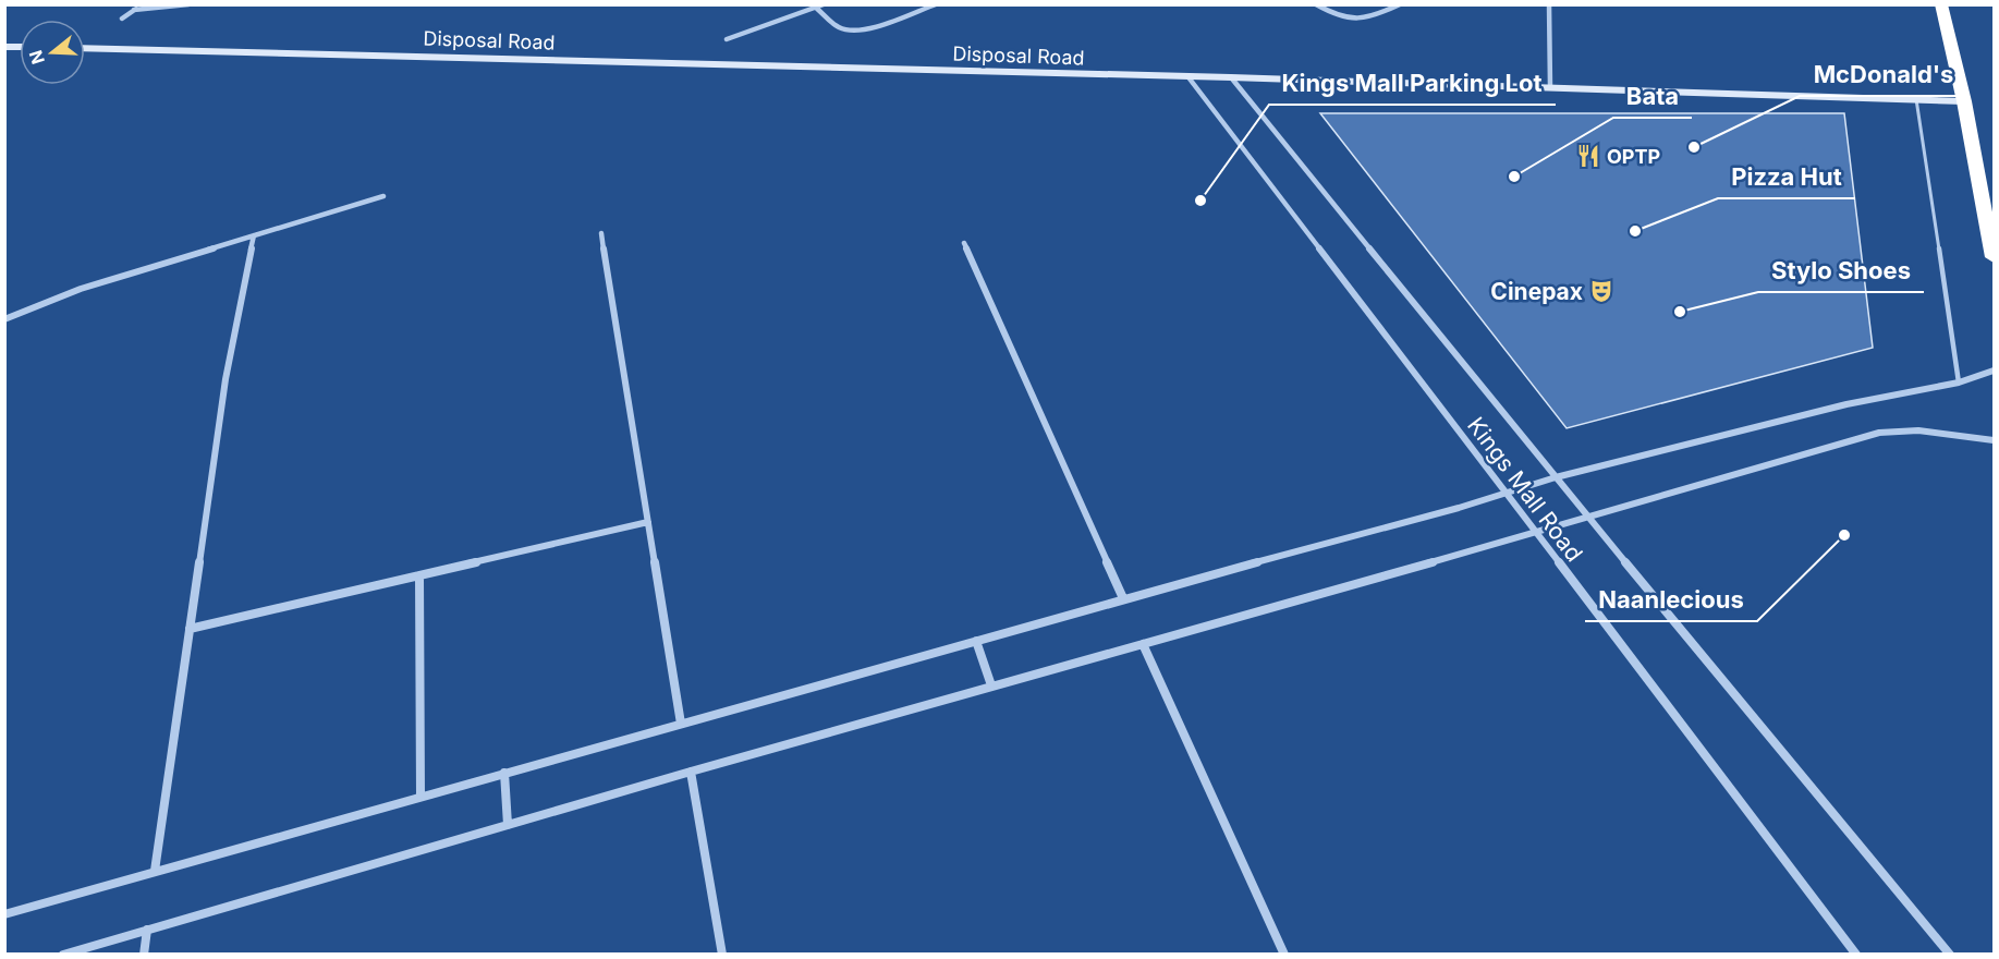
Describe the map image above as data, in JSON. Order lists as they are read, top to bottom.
{
  "streets": {
    "street": ["Disposal Road", "Kings Mall Road"]
  },
  "crossings": [
    ["Disposal Road", "Kings Mall Road"]
  ],
  "places": {
    "other": [
      "McDonald's",
      "Bata",
      "Kings Mall Parking Lot",
      "Pizza Hut",
      "Stylo Shoes",
      "Naanlecious"
    ],
    "restaurant": ["OPTP"],
    "theatre": ["Cinepax"]
  },
  "north": "left"
}
